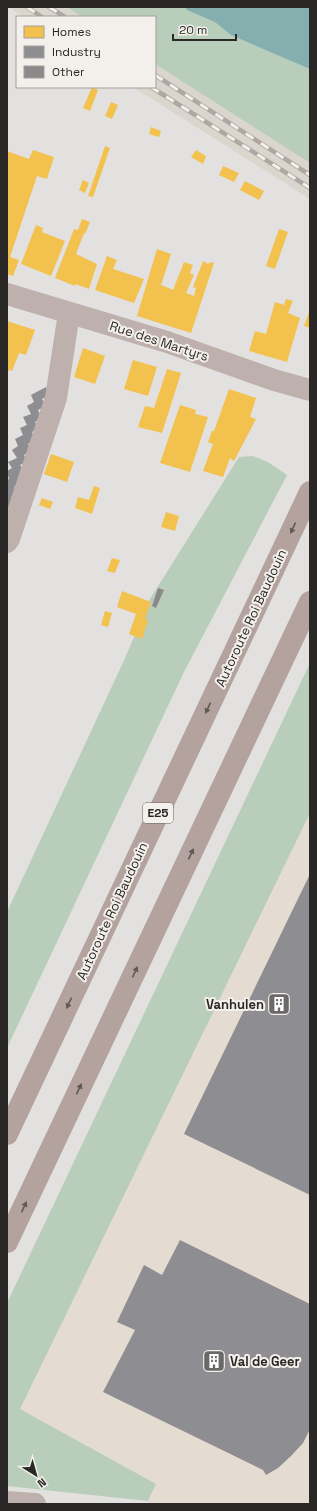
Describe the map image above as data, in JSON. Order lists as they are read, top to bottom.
{
  "streets": {
    "highway": ["Autoroute Roi Baudouin", "E25"],
    "street": ["Rue des Martyrs"]
  },
  "places": {
    "building": ["Vanhulen", "Val de Geer"]
  },
  "legend": ["Homes", "Industry", "Other"],
  "scale_bar": "20 m",
  "north": "bottom right"
}
